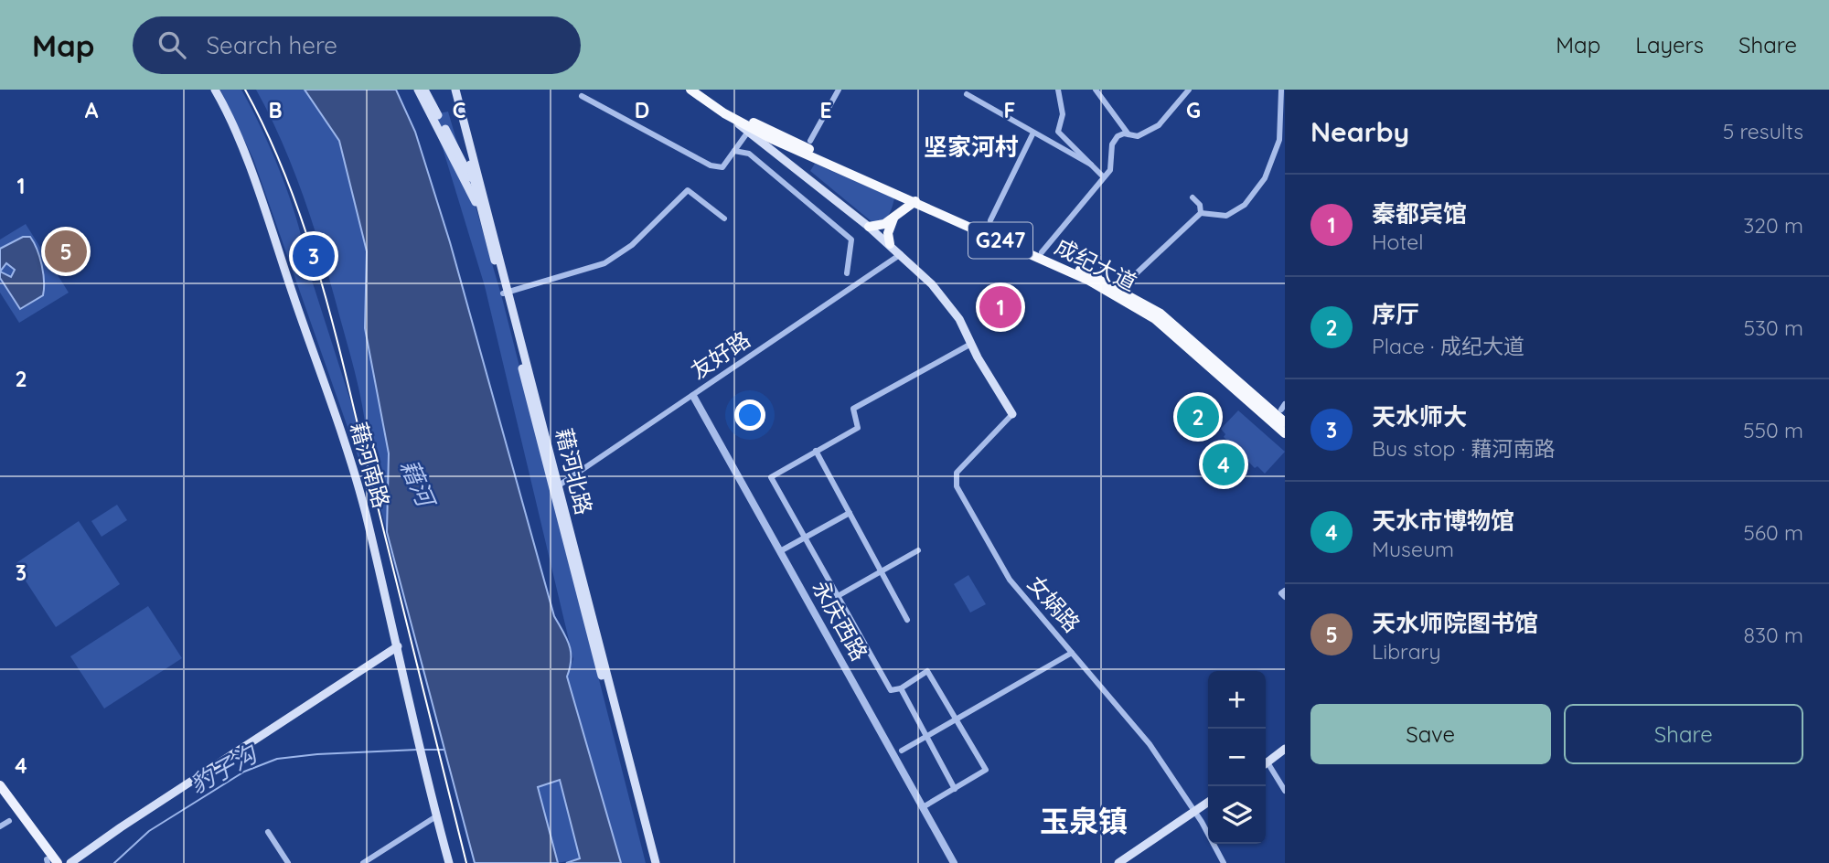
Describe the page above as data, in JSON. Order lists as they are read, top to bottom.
{
  "streets": {
    "highway": ["G247", "成纪大道"],
    "main road": ["藉河南路", "藉河北路"],
    "street": ["友好路", "女娲路", "永庆西路"]
  },
  "crossings": [
    ["友好路", "藉河北路"],
    ["友好路", "永庆西路"]
  ],
  "districts": ["坚家河村", "玉泉镇"],
  "water": ["藉河", "豹子沟"],
  "page": {
    "header": "Map",
    "search": "Search here",
    "nav": ["Map", "Layers", "Share"],
    "heading": ["Nearby", "5 results"],
    "list": [
      {
        "mark": "1",
        "name": "秦都宾馆",
        "note": "Hotel",
        "value": "320 m"
      },
      {
        "mark": "2",
        "name": "序厅",
        "note": "Place · 成纪大道",
        "value": "530 m"
      },
      {
        "mark": "3",
        "name": "天水师大",
        "note": "Bus stop · 藉河南路",
        "value": "550 m"
      },
      {
        "mark": "4",
        "name": "天水市博物馆",
        "note": "Museum",
        "value": "560 m"
      },
      {
        "mark": "5",
        "name": "天水师院图书馆",
        "note": "Library",
        "value": "830 m"
      }
    ],
    "pins": [
      "5",
      "3",
      "1",
      "2",
      "4"
    ],
    "map_buttons": ["+", "−"],
    "buttons": ["Save", "Share"]
  },
  "grid": {
    "columns": [
      "A",
      "B",
      "C",
      "D",
      "E",
      "F",
      "G"
    ],
    "rows": [
      "1",
      "2",
      "3",
      "4"
    ]
  }
}
